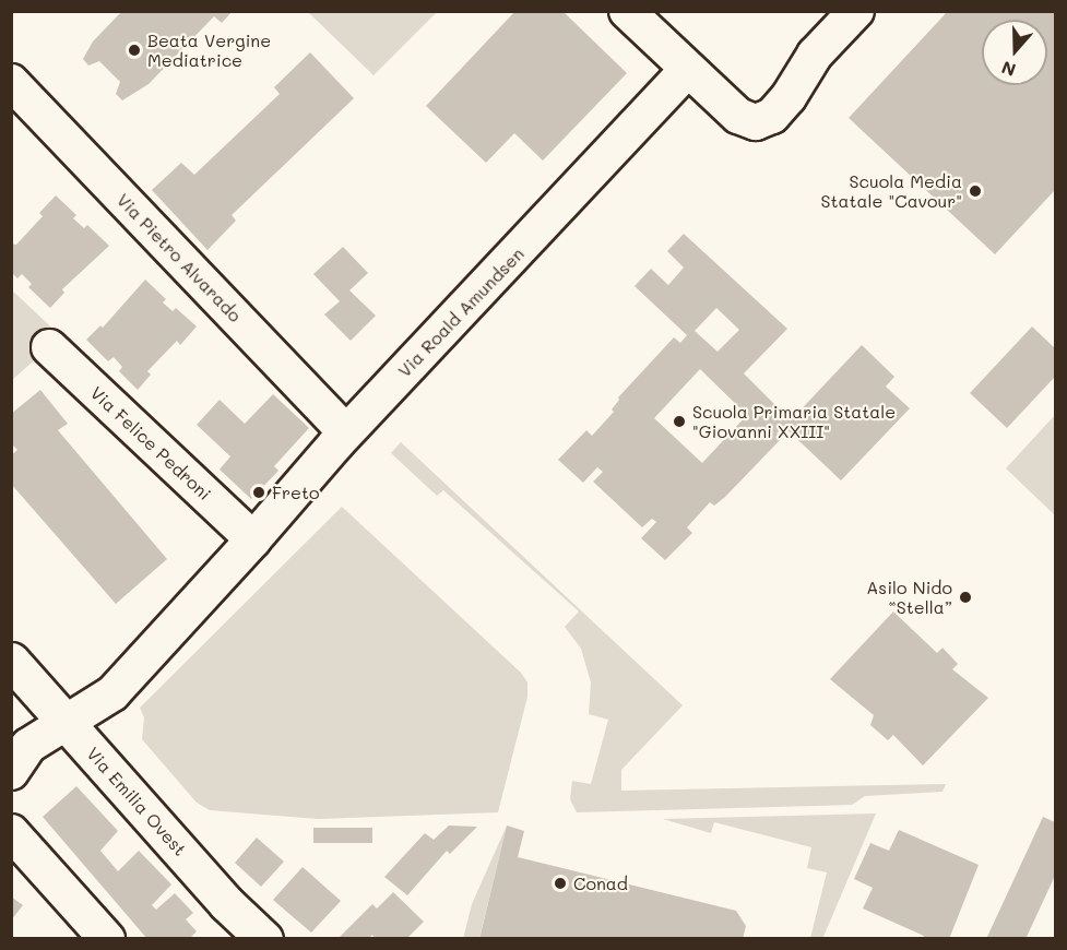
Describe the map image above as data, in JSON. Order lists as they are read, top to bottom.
{
  "streets": {
    "main road": ["Via Emilia Ovest"],
    "street": ["Via Pietro Alvarado", "Via Roald Amundsen", "Via Felice Pedroni"]
  },
  "crossings": [
    ["Via Pietro Alvarado", "Via Roald Amundsen"],
    ["Via Roald Amundsen", "Via Felice Pedroni"],
    ["Via Roald Amundsen", "Via Emilia Ovest"]
  ],
  "places": [
    "Beata Vergine Mediatrice",
    "Scuola Media Statale \"Cavour\"",
    "Scuola Primaria Statale \"Giovanni XXIII\"",
    "Freto",
    "Asilo Nido “Stella”",
    "Conad"
  ],
  "north": "bottom"
}
